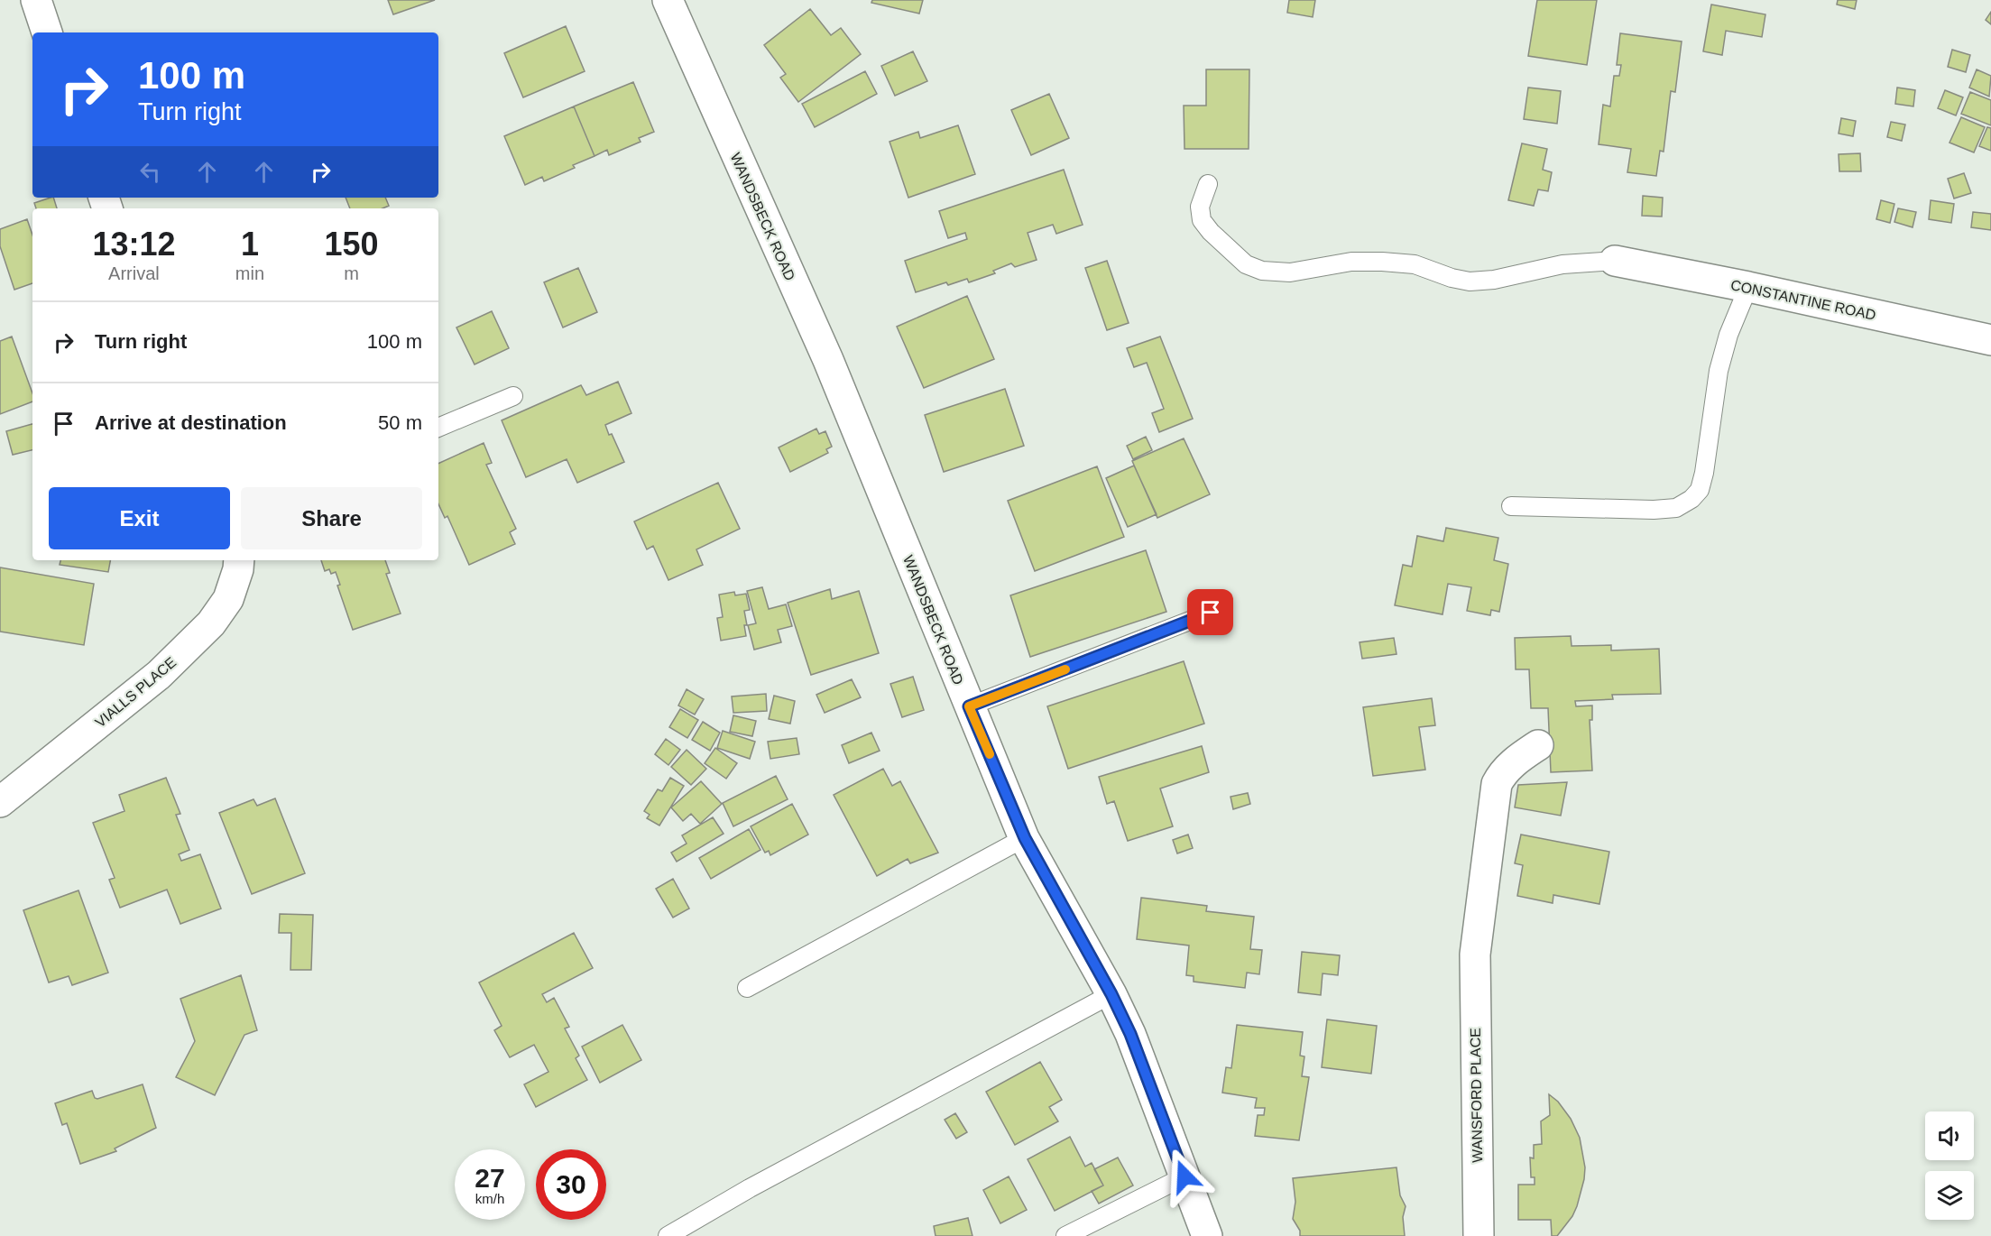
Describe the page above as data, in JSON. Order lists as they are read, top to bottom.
{
  "streets": {
    "street": [
      "WANDSBECK ROAD",
      "CONSTANTINE ROAD",
      "VIALLS PLACE",
      "WANSFORD PLACE"
    ]
  },
  "page": {
    "turn": ["100 m", "Turn right"],
    "eta": [
      "13:12",
      "Arrival",
      "1",
      "min",
      "150",
      "m"
    ],
    "list": [
      {
        "name": "Turn right",
        "value": "100 m"
      },
      {
        "name": "Arrive at destination",
        "value": "50 m"
      }
    ],
    "buttons": ["Exit", "Share"],
    "speed": "27 km/h",
    "limit": "30"
  }
}
